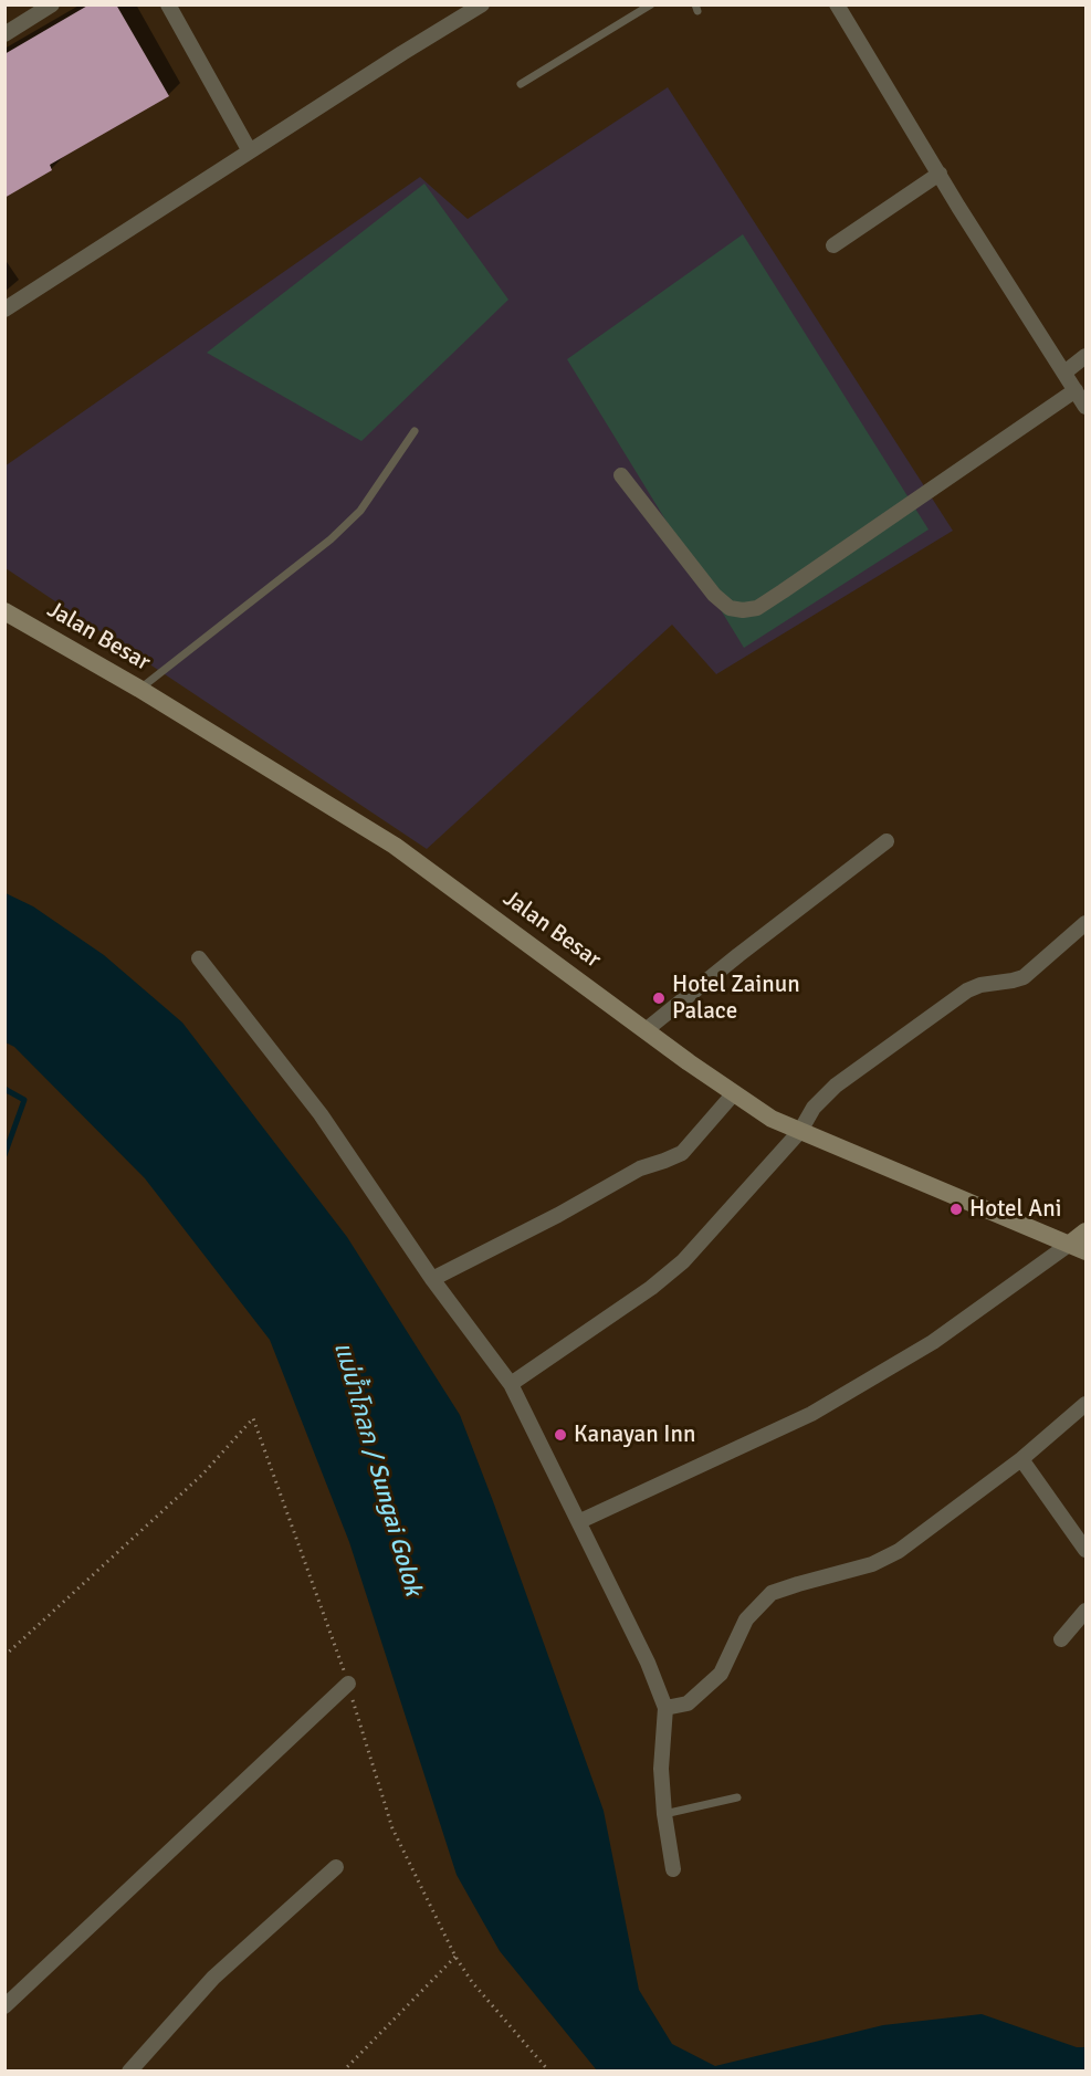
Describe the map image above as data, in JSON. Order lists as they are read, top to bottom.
{
  "streets": {
    "main road": ["Jalan Besar"]
  },
  "water": ["แม่น้ำโกลก / Sungai Golok"],
  "places": ["Hotel Zainun Palace", "Hotel Ani", "Kanayan Inn"]
}
